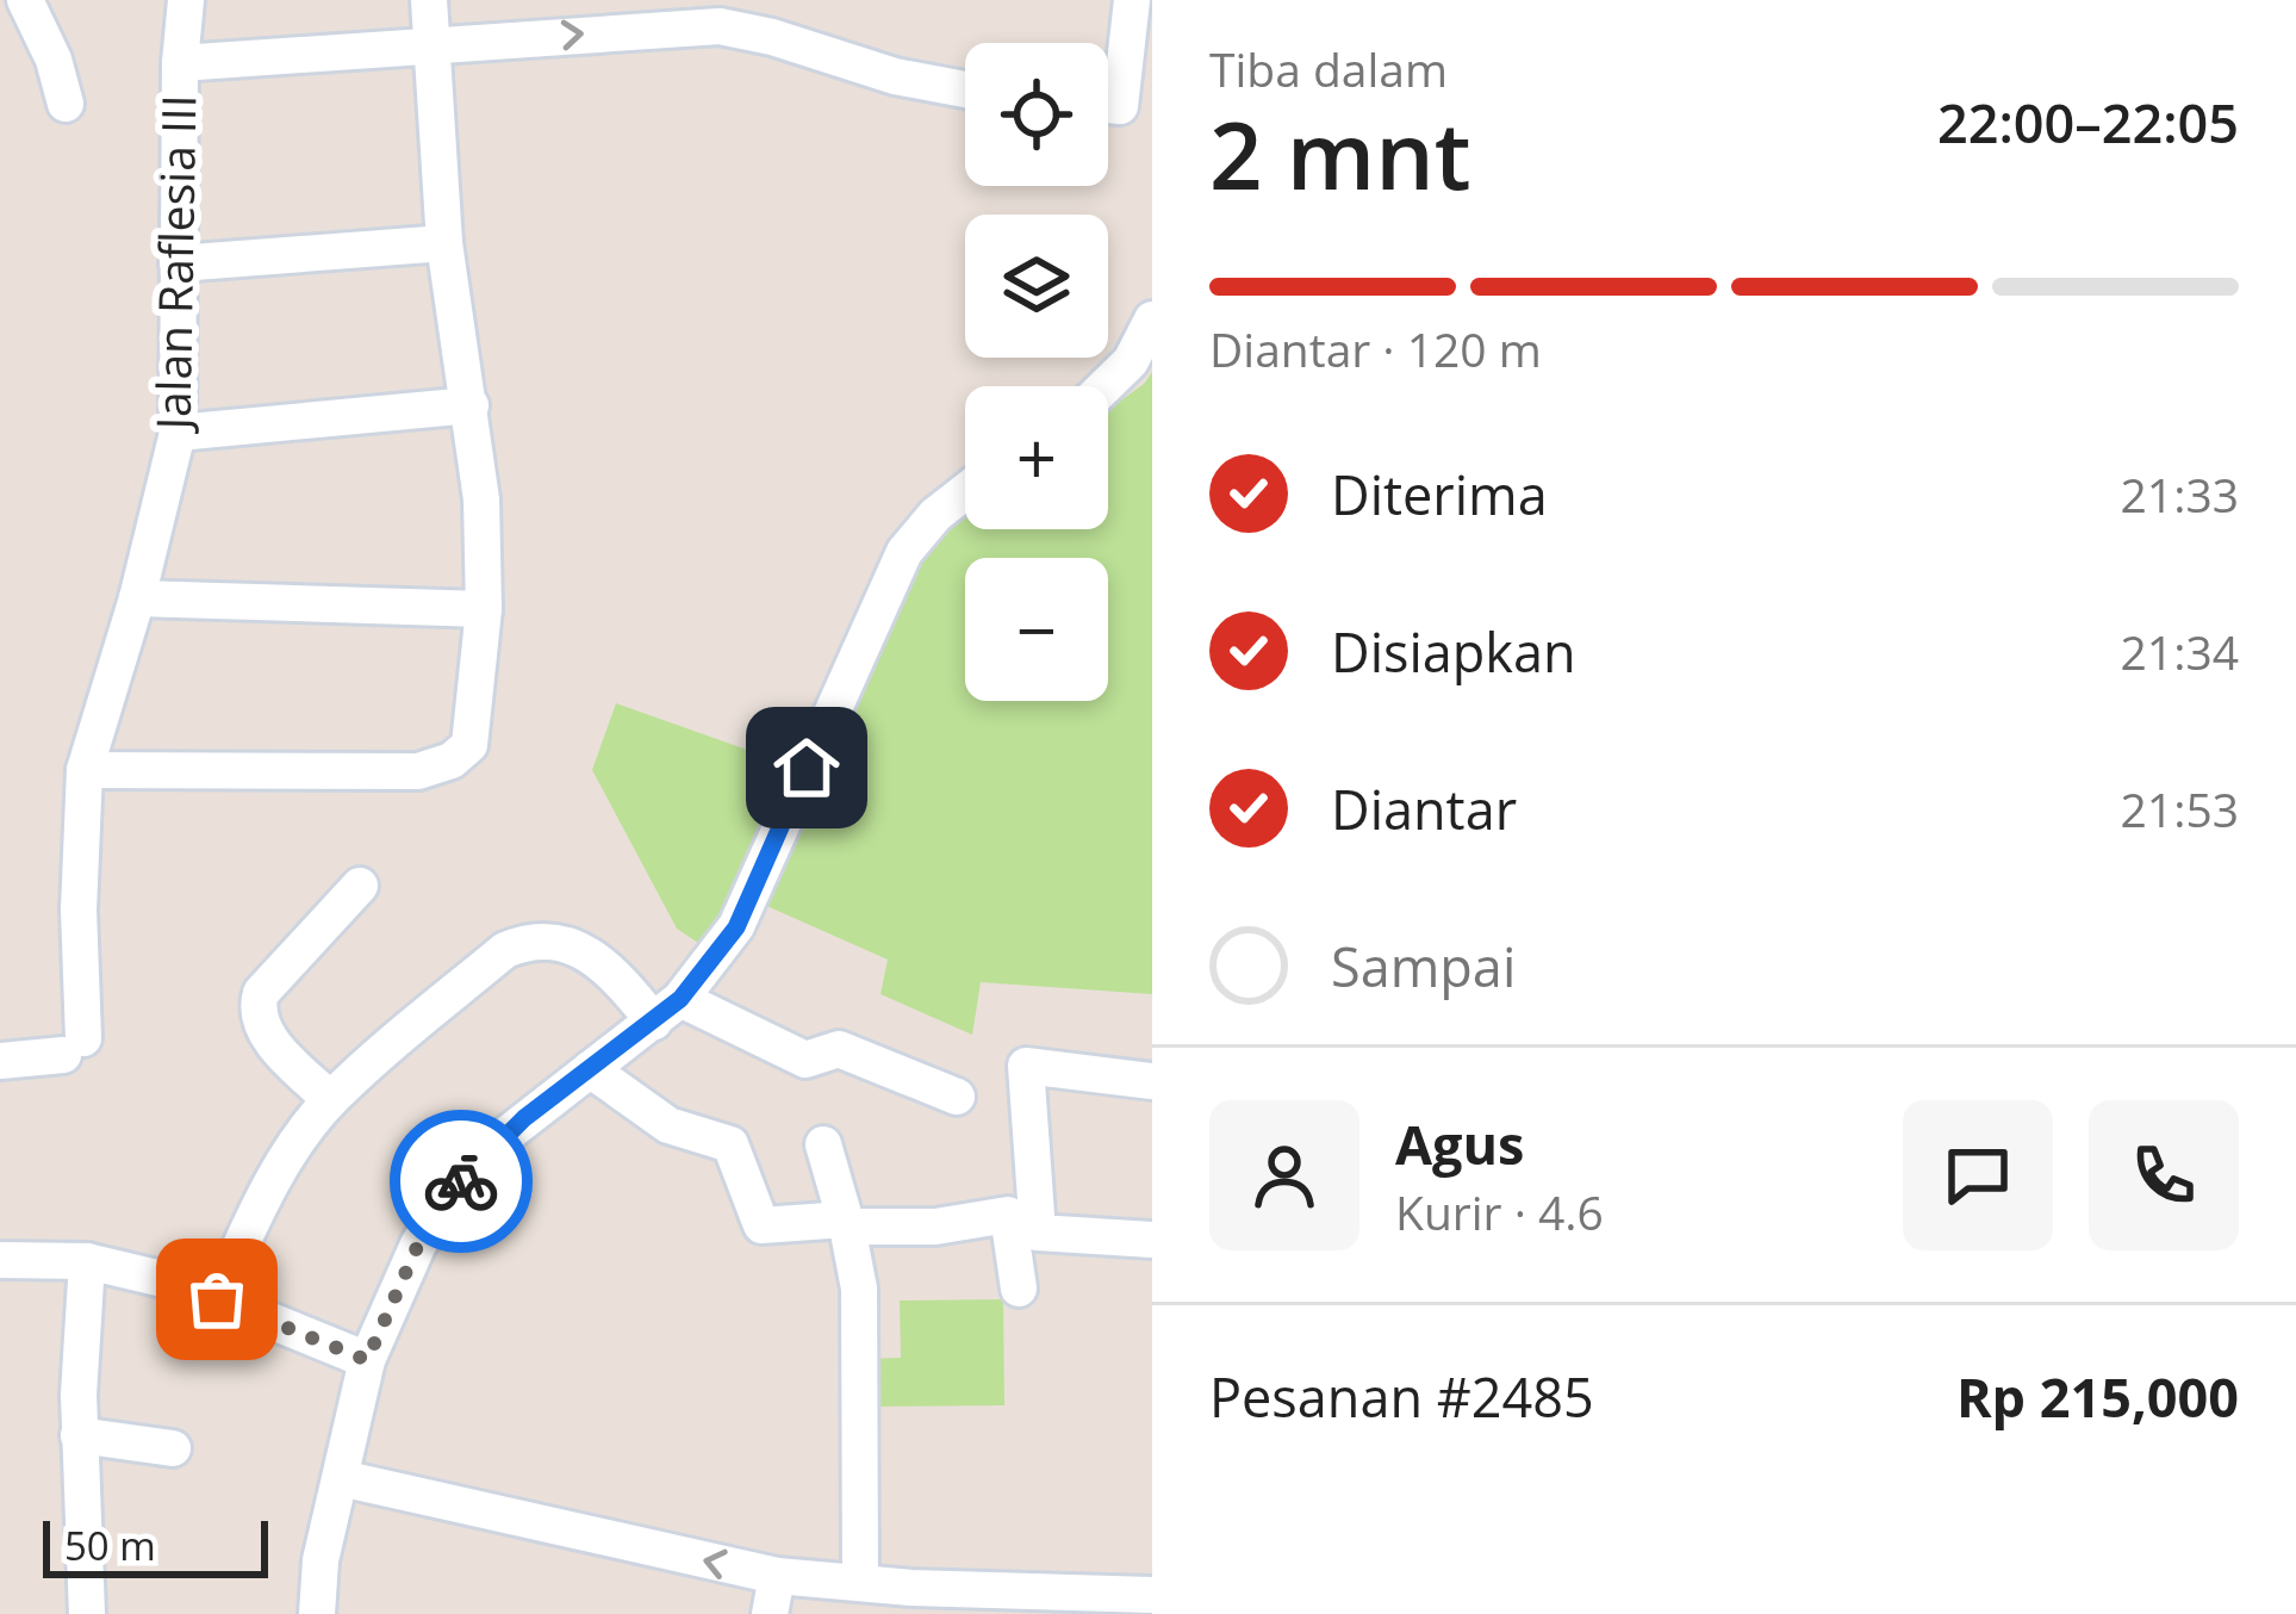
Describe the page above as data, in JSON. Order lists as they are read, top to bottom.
{
  "streets": {
    "street": ["Jalan Raflesia III"]
  },
  "scale_bar": "50 m",
  "page": {
    "heading": ["2 mnt", "Tiba dalam", "22:00–22:05"],
    "panel": [
      "Agus",
      "Kurir · 4.6",
      "Pesanan #2485",
      "Rp 215,000"
    ],
    "map_buttons": ["+", "−"],
    "bar": "Diantar · 120 m",
    "list": [
      ["Diterima", "21:33"],
      ["Disiapkan", "21:34"],
      ["Diantar", "21:53"],
      "Sampai"
    ],
    "scale": "50 m"
  }
}
